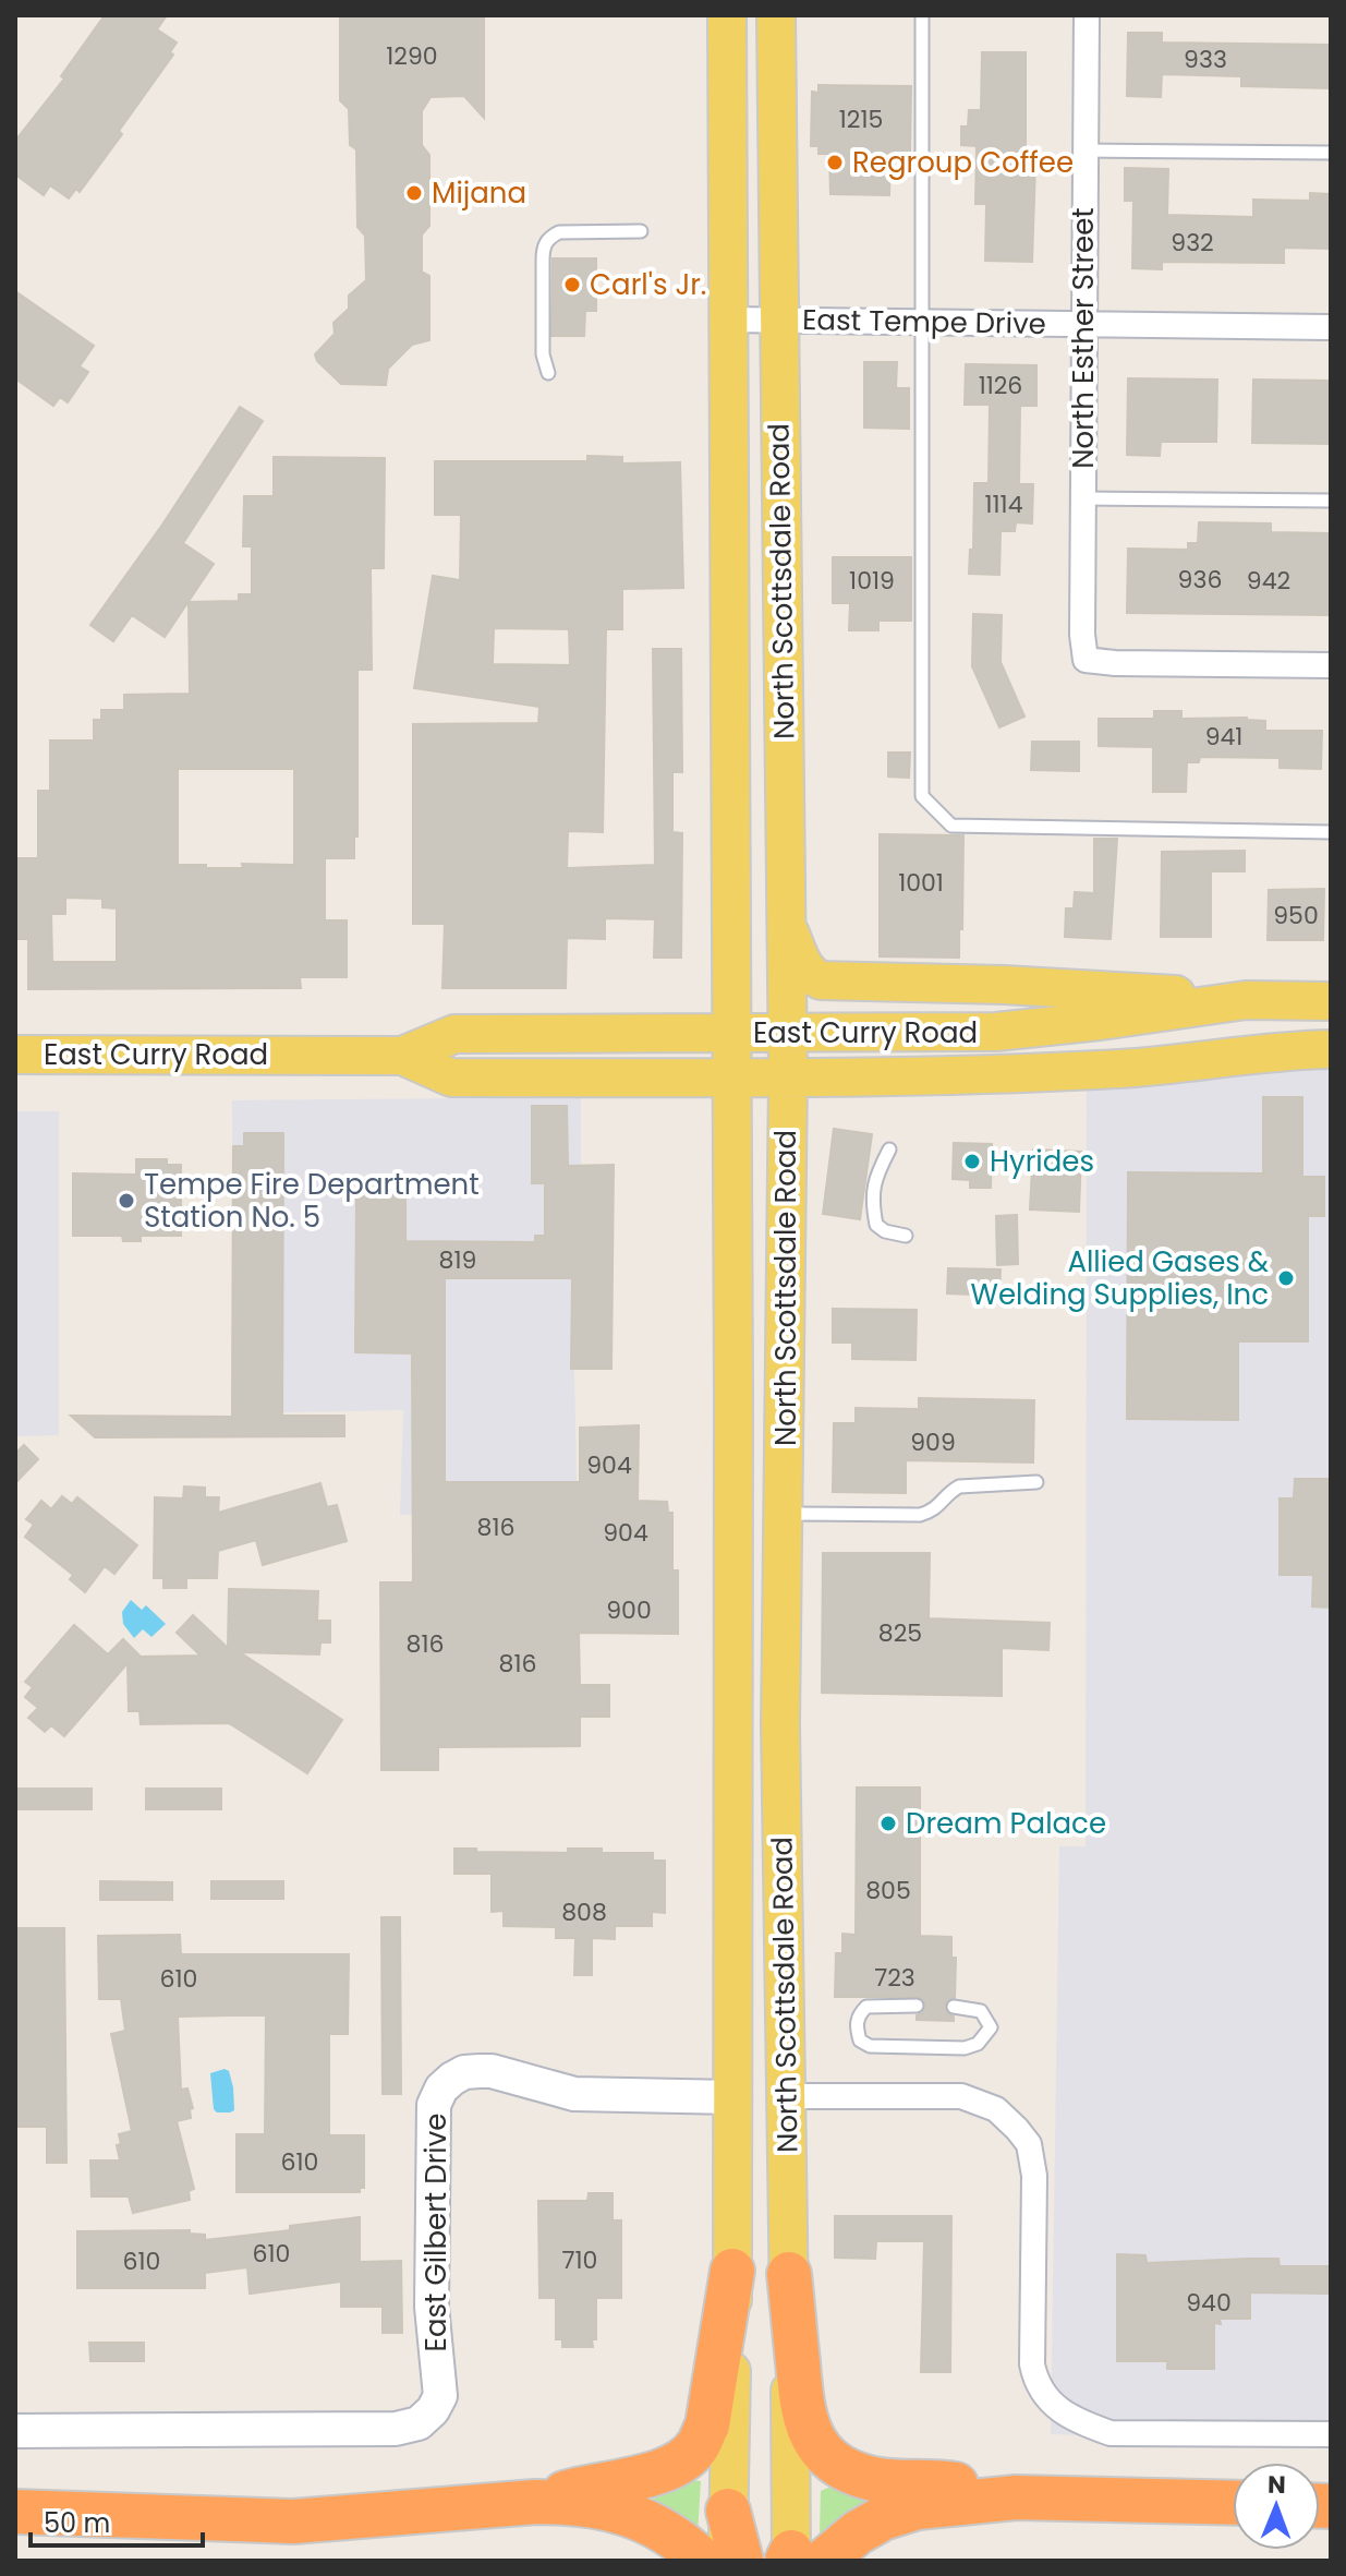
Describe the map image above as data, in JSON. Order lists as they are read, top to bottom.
{
  "streets": {
    "main road": ["North Scottsdale Road", "East Curry Road"],
    "street": ["East Tempe Drive", "North Esther Street", "East Gilbert Drive"]
  },
  "crossings": [
    ["East Tempe Drive", "North Esther Street"],
    ["East Tempe Drive", "North Scottsdale Road"],
    ["North Scottsdale Road", "East Curry Road"],
    ["North Scottsdale Road", "East Gilbert Drive"]
  ],
  "places": [
    "Regroup Coffee",
    "Mijana",
    "Carl's Jr.",
    "Hyrides",
    "Tempe Fire Department Station No. 5",
    "Allied Gases & Welding Supplies, Inc",
    "Dream Palace"
  ],
  "house_numbers": [
    "1290",
    "933",
    "1215",
    "932",
    "1126",
    "1114",
    "936",
    "1019",
    "942",
    "941",
    "1001",
    "950",
    "819",
    "909",
    "904",
    "816",
    "904",
    "900",
    "825",
    "816",
    "816",
    "805",
    "808",
    "723",
    "610",
    "610",
    "610",
    "710",
    "610",
    "940"
  ],
  "scale_bar": "50 m",
  "north": "top"
}
